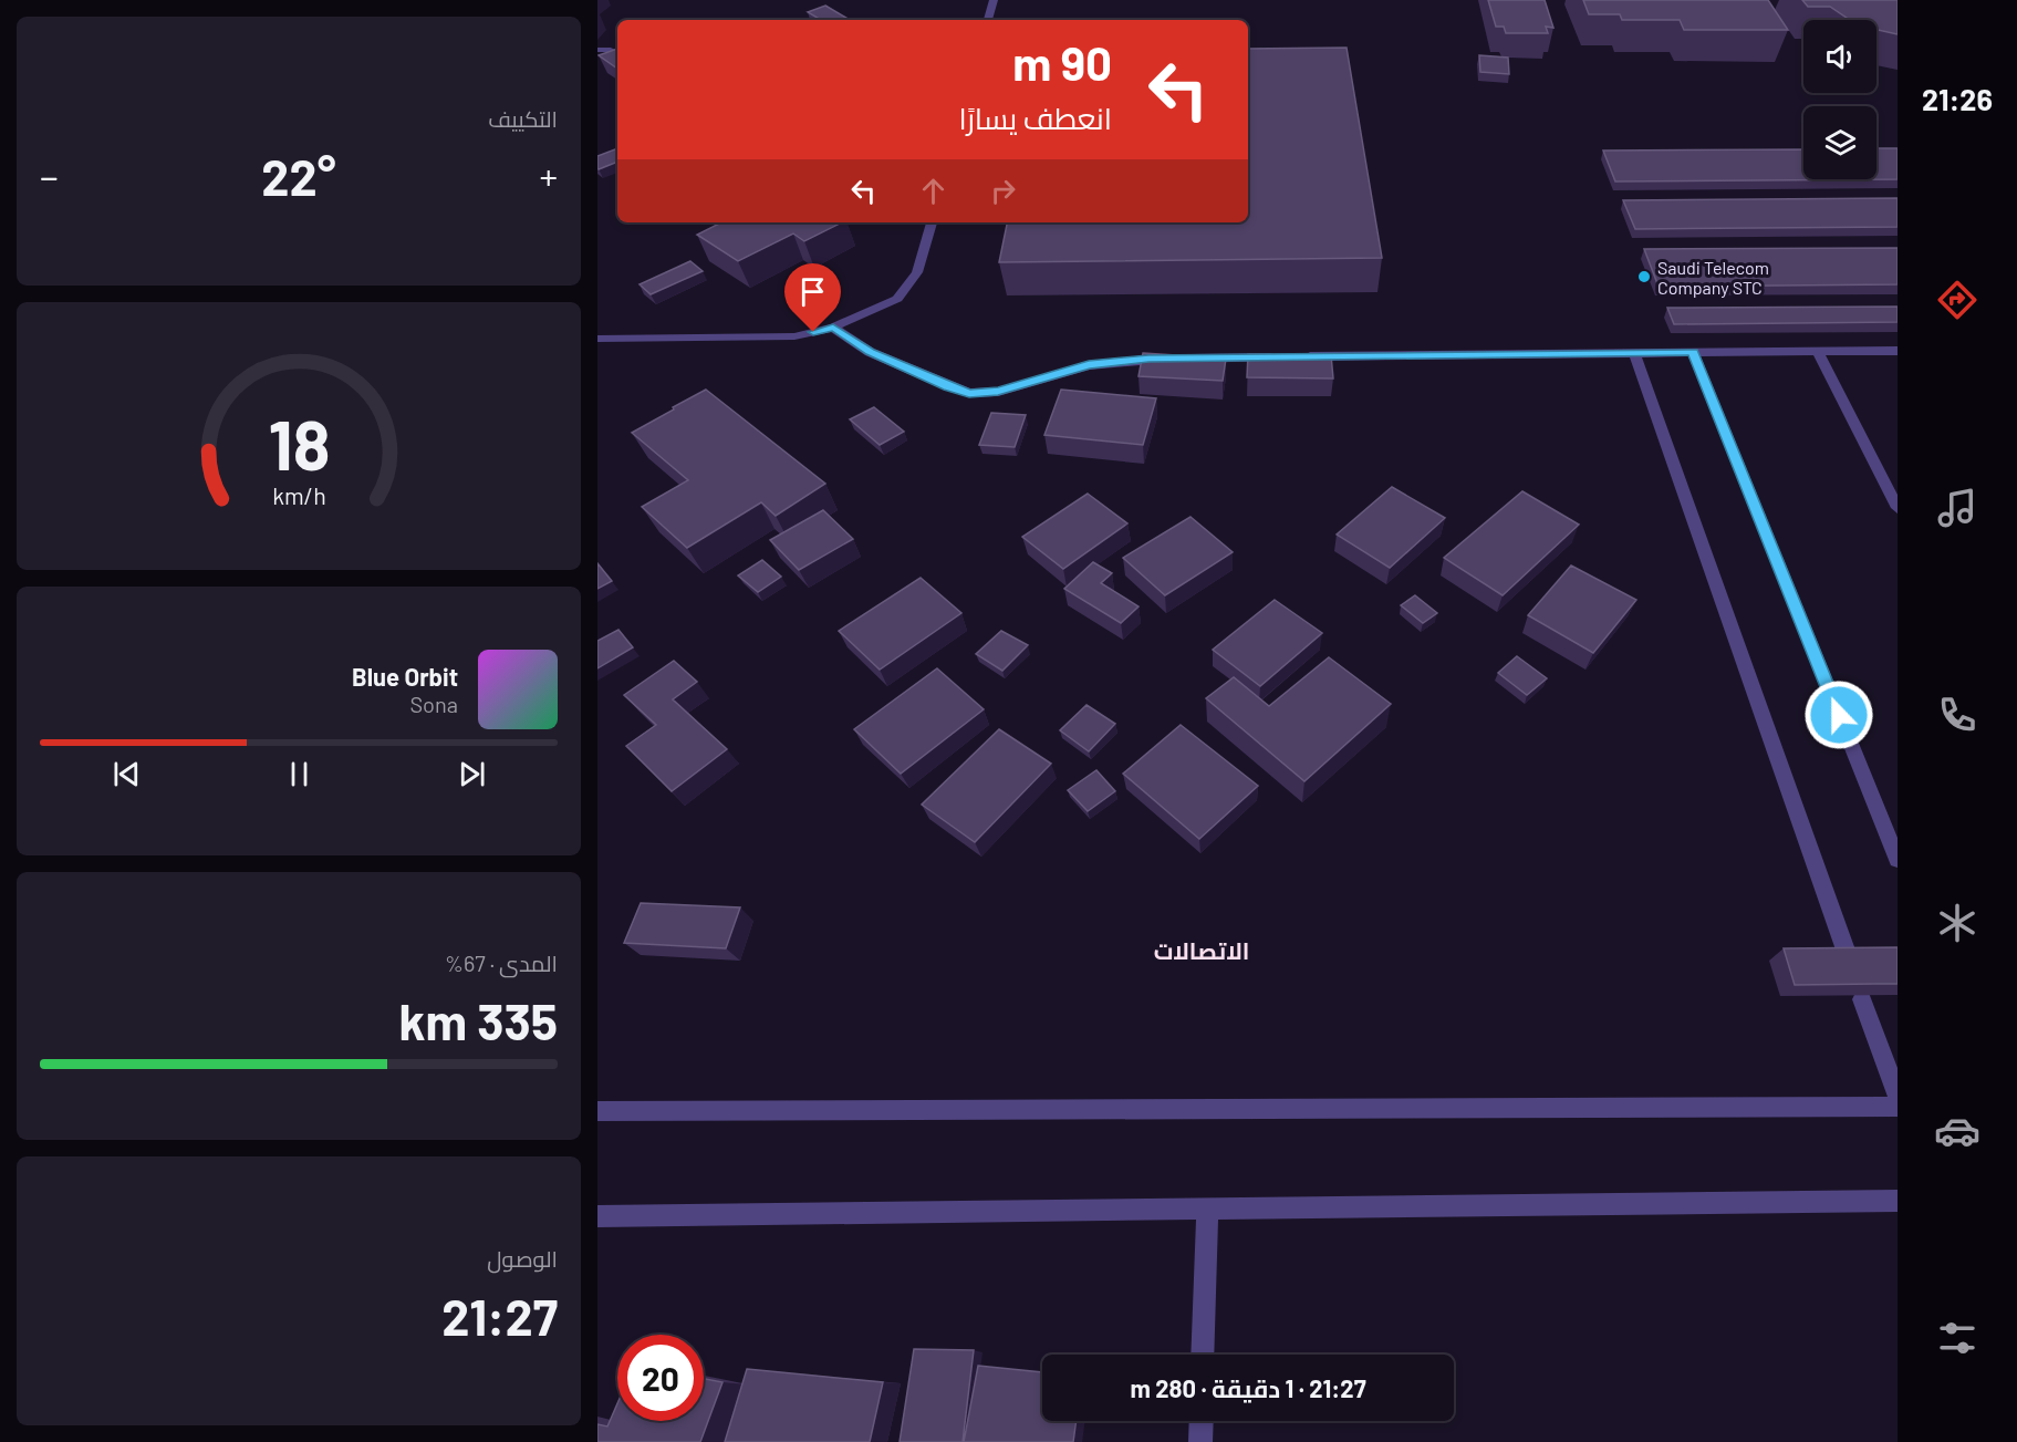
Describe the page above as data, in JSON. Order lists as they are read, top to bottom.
{
  "districts": ["الاتصالات"],
  "places": ["Saudi Telecom Company STC"],
  "page": {
    "tabs": "21:26",
    "tile": [
      "التكييف",
      ["المدى · 67%", "335 km"],
      ["الوصول", "21:27"]
    ],
    "turn": ["90 m", "انعطف يسارًا"],
    "heat": ["−", "22°", "+"],
    "song": ["Blue Orbit", "Sona"],
    "limit": "20",
    "trip": "21:27 · 1 دقيقة · 280 m",
    "gauge": ["18", "km/h"]
  }
}
